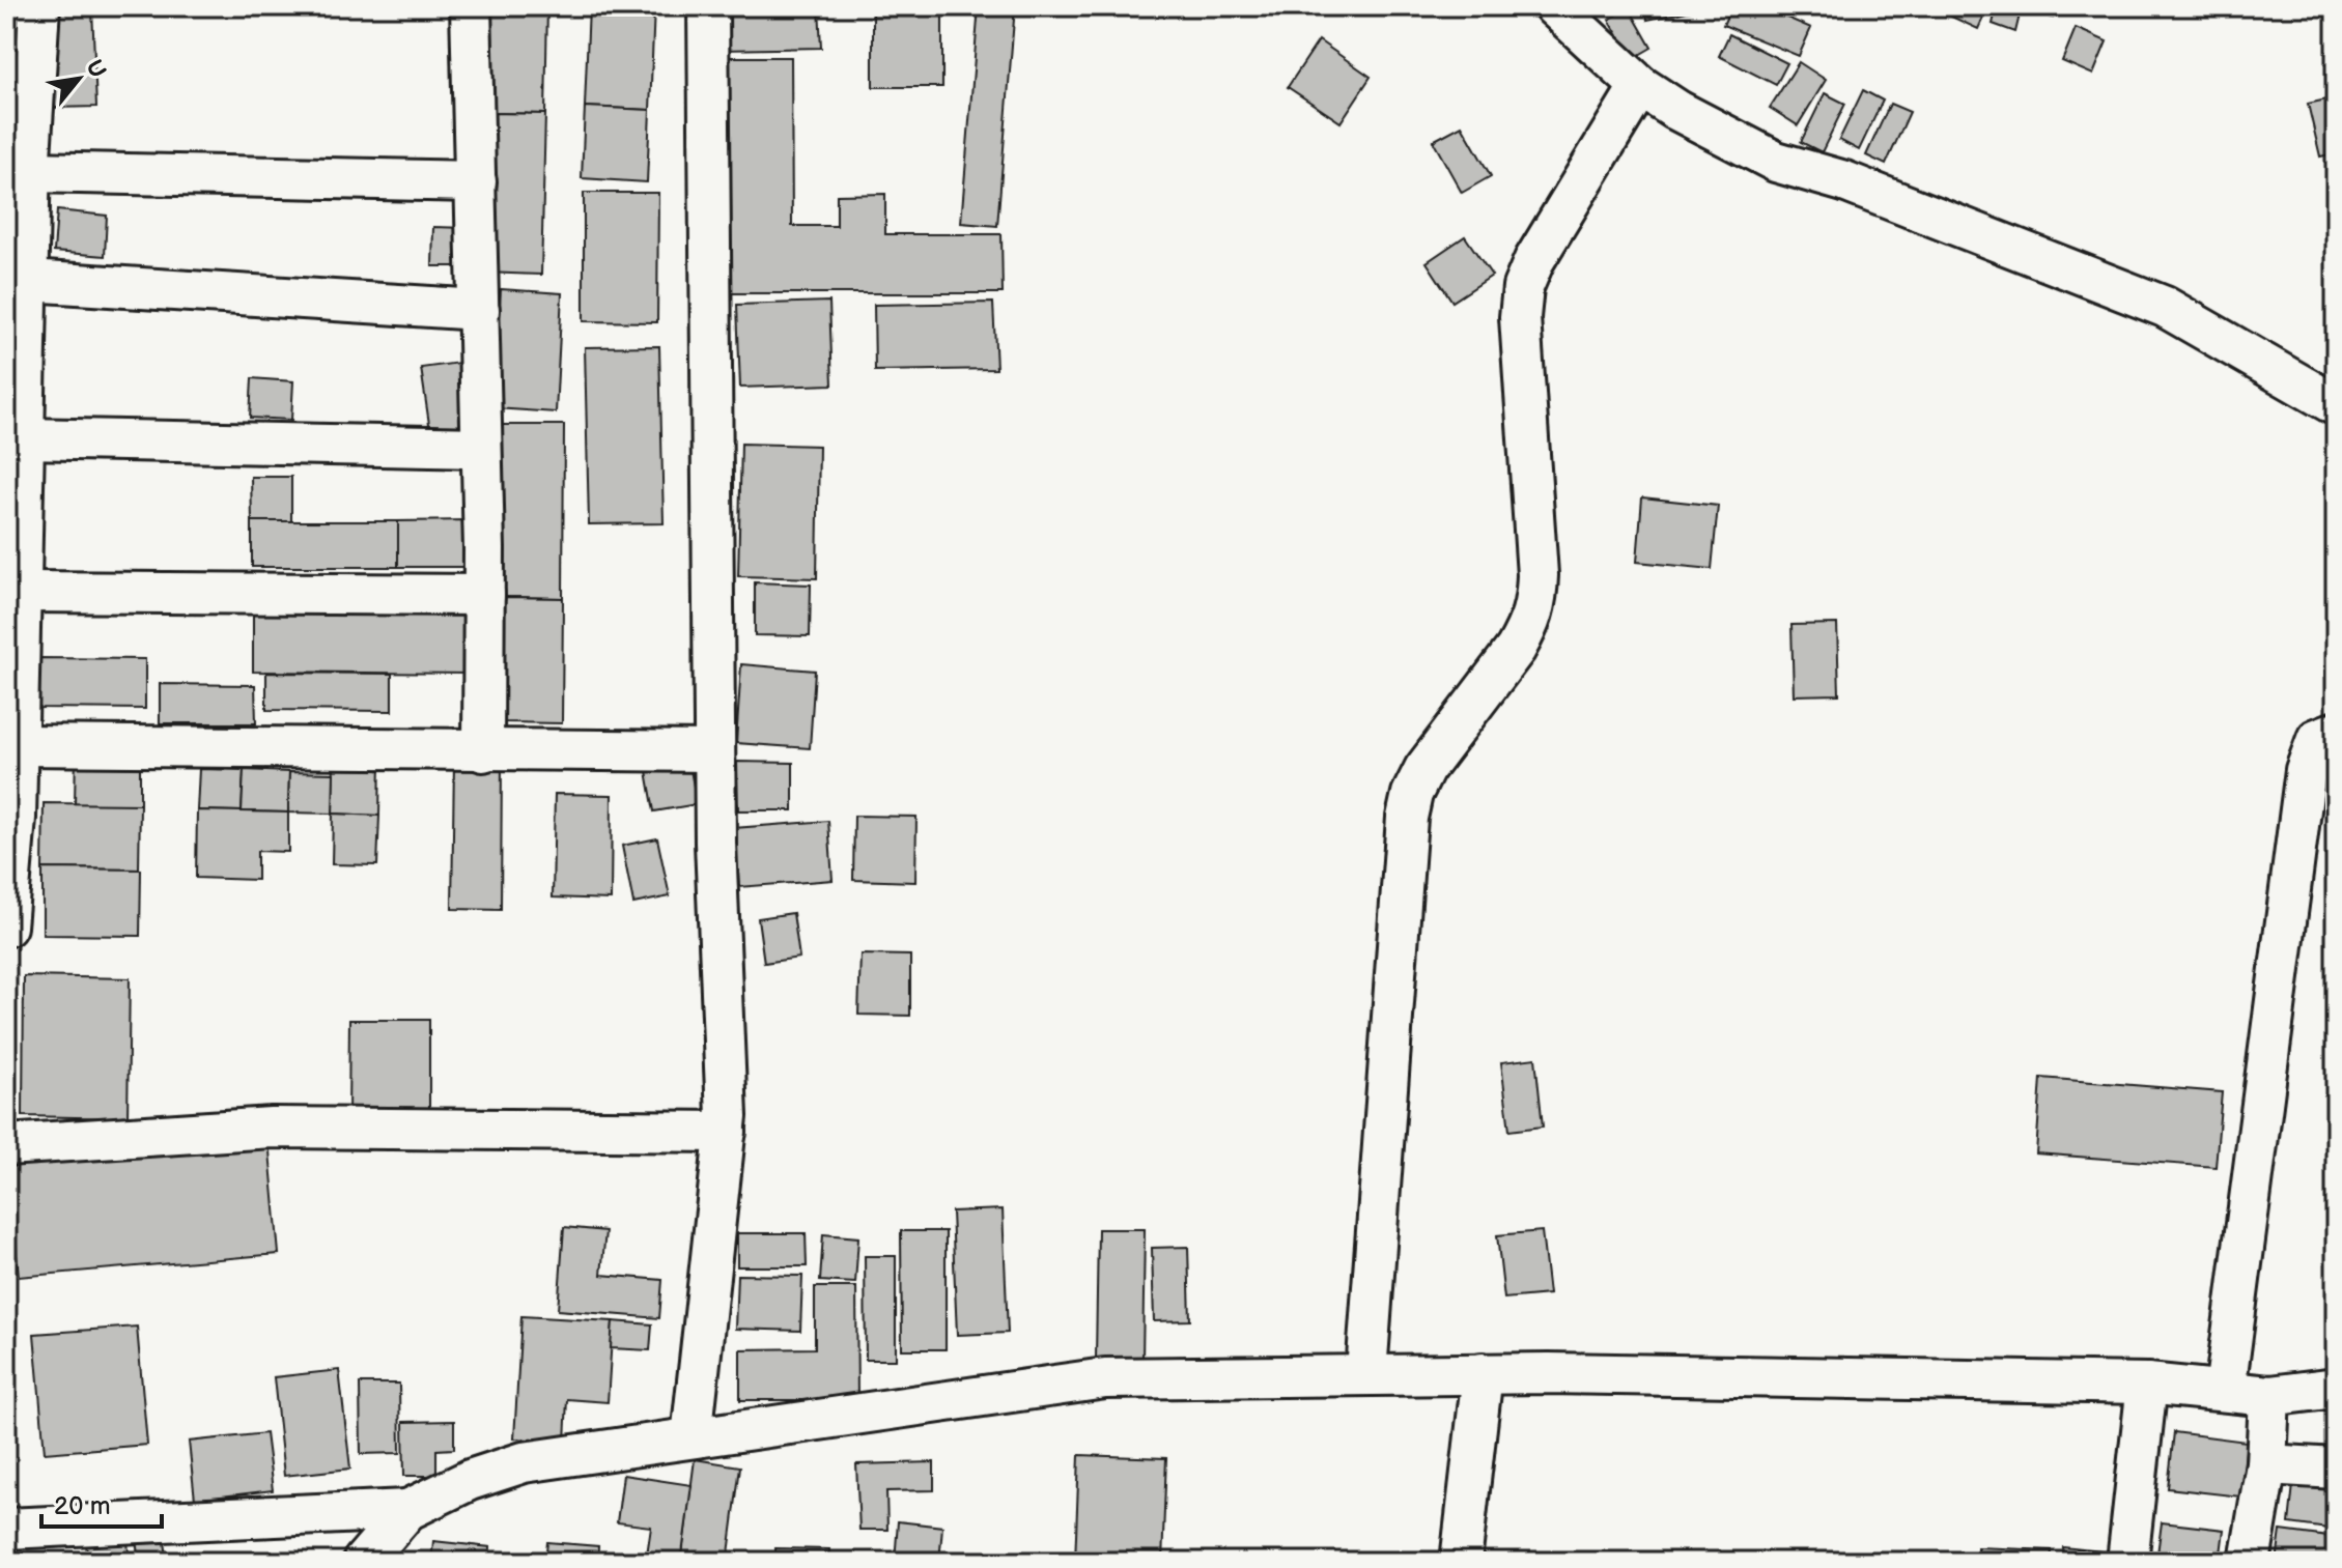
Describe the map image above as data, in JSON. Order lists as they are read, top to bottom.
{
  "scale_bar": "20 m",
  "north": "top right"
}
